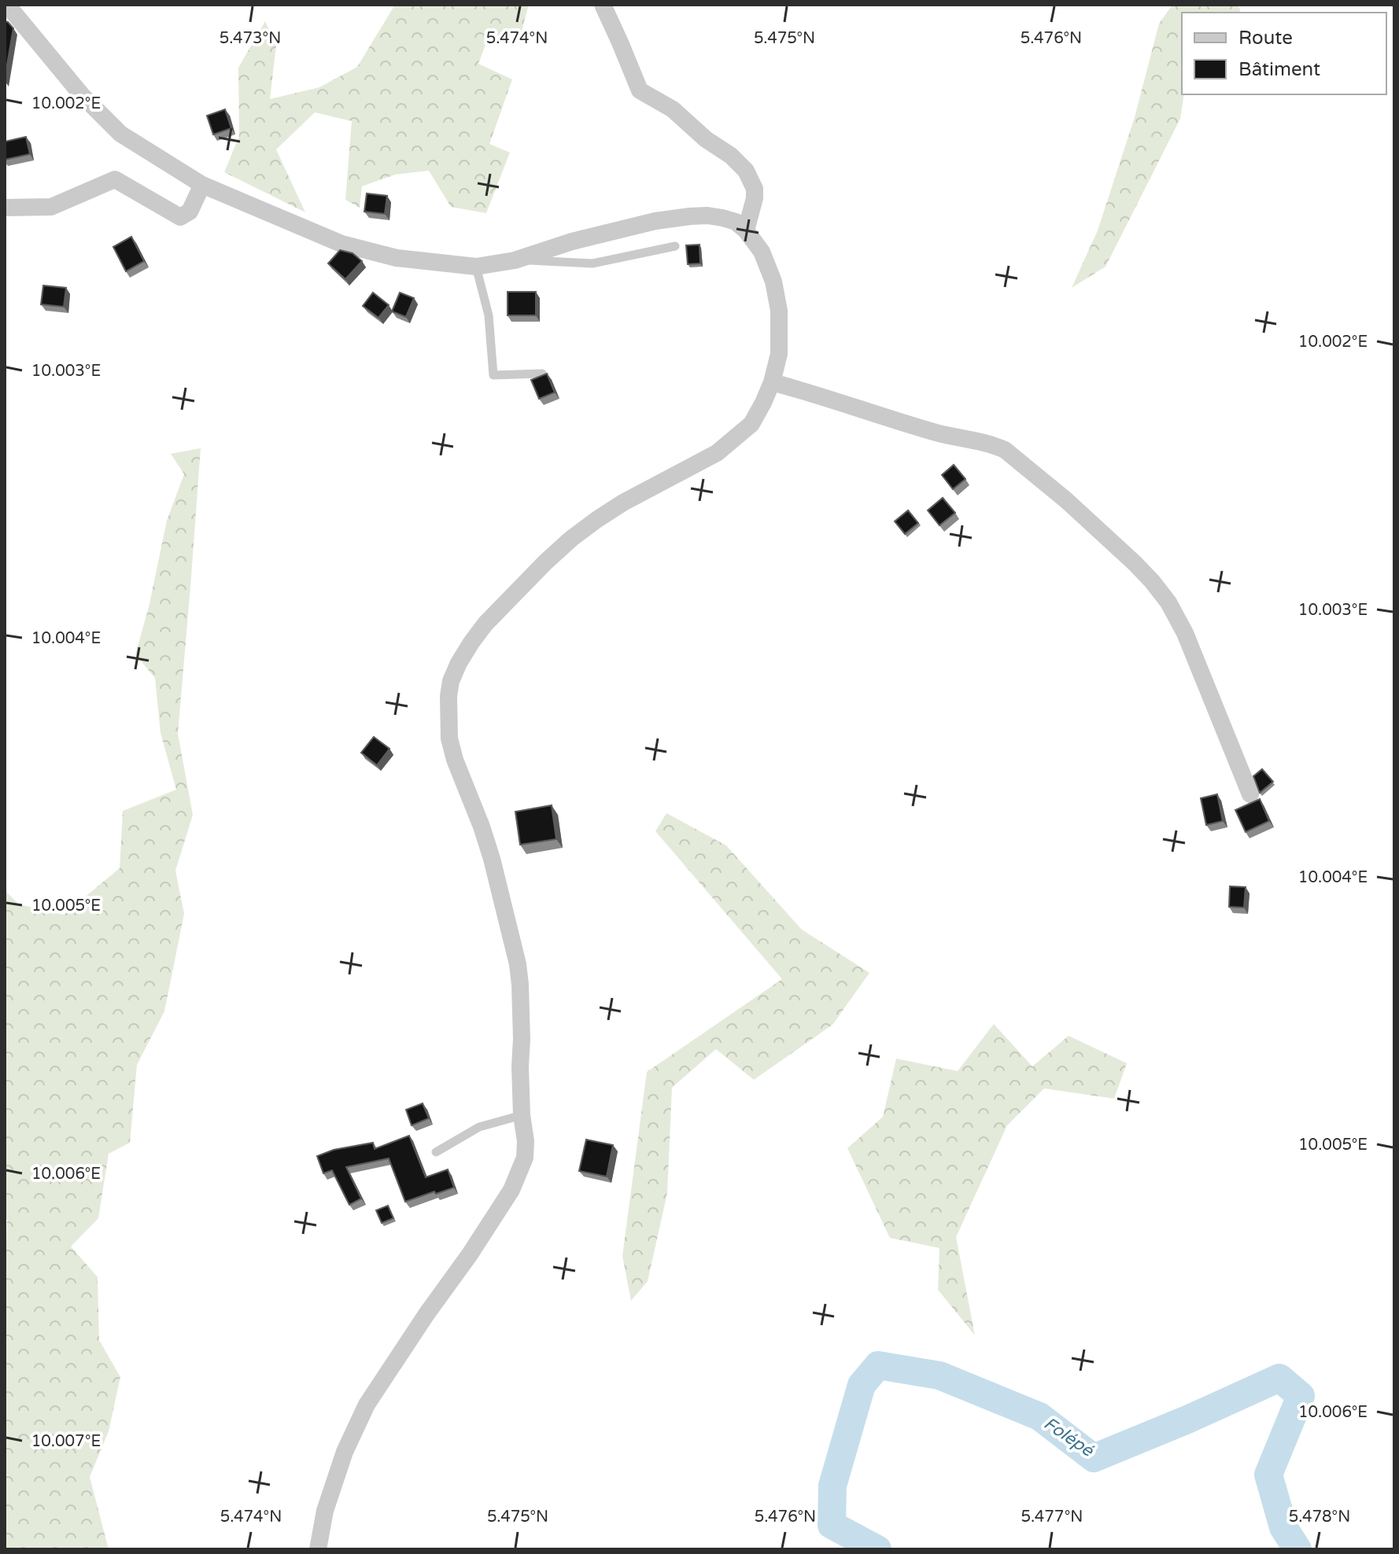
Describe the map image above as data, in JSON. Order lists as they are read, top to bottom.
{
  "water": ["Folépé"],
  "legend": ["Route", "Bâtiment"],
  "coordinates": [
    "5.473°N",
    "5.474°N",
    "5.475°N",
    "5.476°N",
    "10.002°E",
    "10.003°E",
    "10.004°E",
    "10.005°E",
    "10.006°E",
    "10.007°E",
    "5.477°N",
    "5.478°N"
  ]
}
